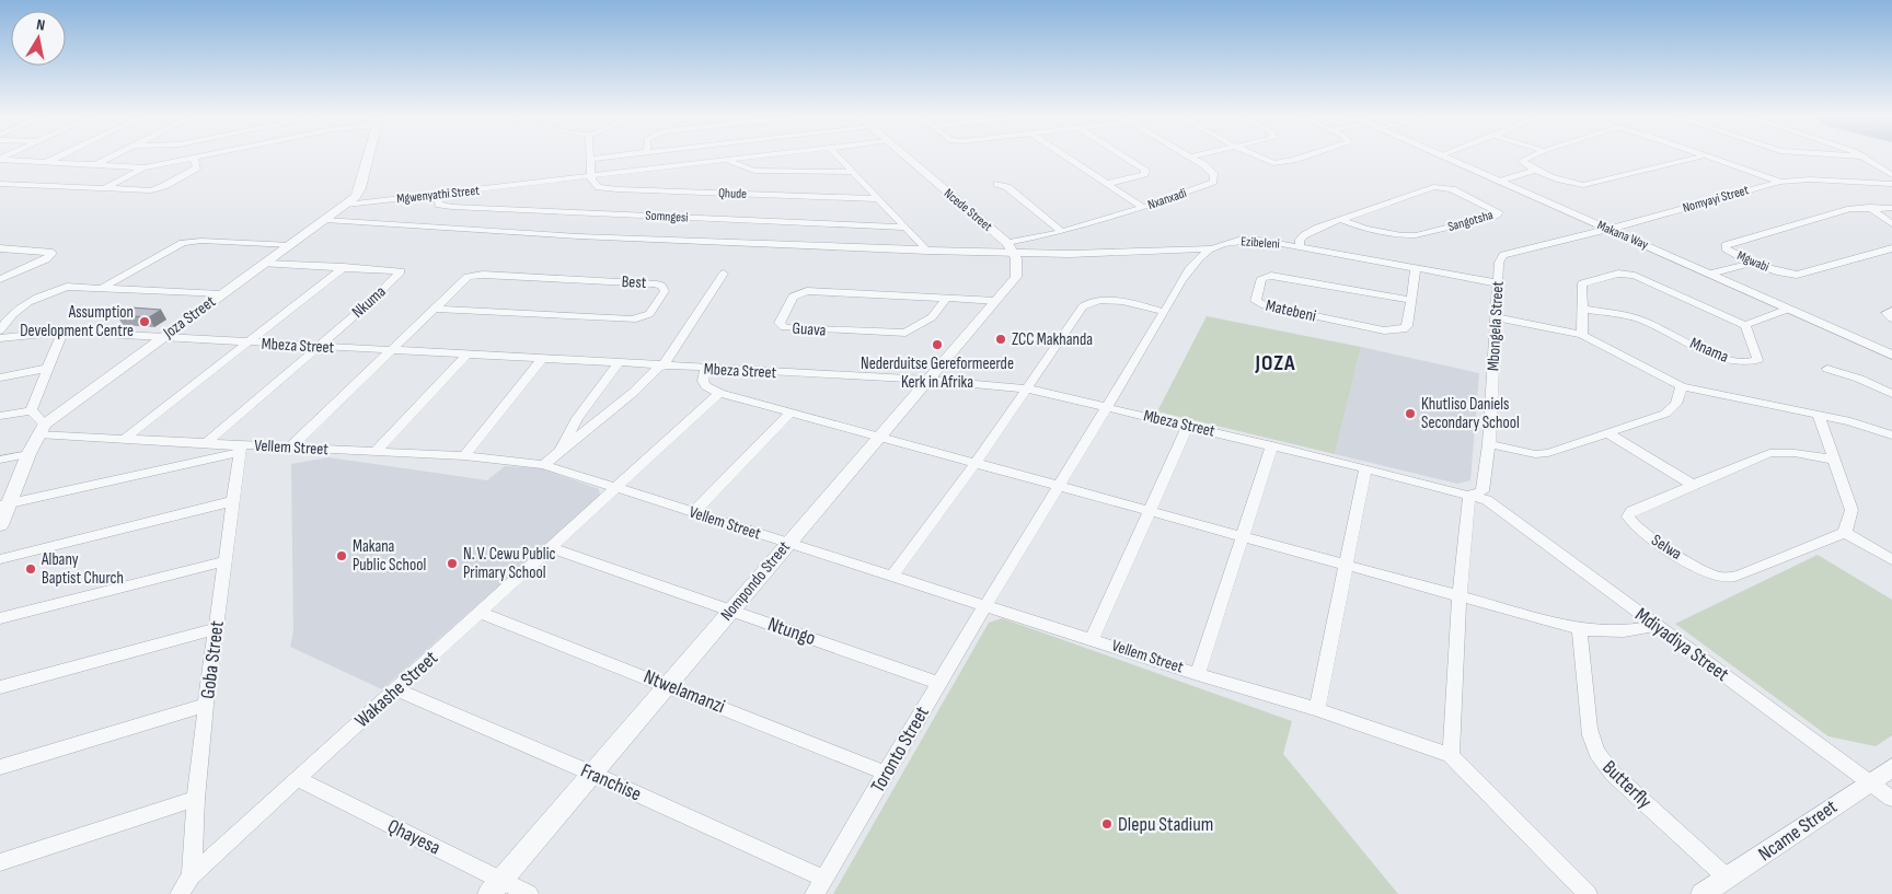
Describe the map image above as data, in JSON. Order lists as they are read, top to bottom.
{
  "streets": {
    "street": [
      "Qhude",
      "Mgwenyathi Street",
      "Nxanxadi",
      "Nomyayi Street",
      "Ncede Street",
      "Somngesi",
      "Sangotsha",
      "Makana Way",
      "Ezibeleni",
      "Mgwabi",
      "Best",
      "Nkuma",
      "Matebeni",
      "Joza Street",
      "Mbongela Street",
      "Guava",
      "Mbeza Street",
      "Mnama",
      "Vellem Street",
      "Selwa",
      "Nompondo Street",
      "Ntungo",
      "Mdiyadiya Street",
      "Goba Street",
      "Wakashe Street",
      "Ntwelamanzi",
      "Toronto Street",
      "Franchise",
      "Butterfly",
      "Ncame Street",
      "Qhayesa"
    ]
  },
  "crossings": [
    ["Qhude", "Mgwenyathi Street"],
    ["Mgwenyathi Street", "Somngesi"],
    ["Mgwenyathi Street", "Joza Street"],
    ["Nxanxadi", "Ncede Street"],
    ["Nomyayi Street", "Makana Way"],
    ["Nomyayi Street", "Mbongela Street"],
    ["Ncede Street", "Nompondo Street"],
    ["Sangotsha", "Ezibeleni"],
    ["Makana Way", "Mbongela Street"],
    ["Ezibeleni", "Matebeni"],
    ["Ezibeleni", "Mbongela Street"],
    ["Ezibeleni", "Mbeza Street"],
    ["Ezibeleni", "Toronto Street"],
    ["Best", "Mbeza Street"],
    ["Best", "Vellem Street"],
    ["Nkuma", "Joza Street"],
    ["Nkuma", "Mbeza Street"],
    ["Nkuma", "Vellem Street"],
    ["Joza Street", "Mbeza Street"],
    ["Joza Street", "Vellem Street"],
    ["Mbongela Street", "Mbeza Street"],
    ["Mbongela Street", "Mdiyadiya Street"],
    ["Guava", "Nompondo Street"],
    ["Mbeza Street", "Nompondo Street"],
    ["Mbeza Street", "Mdiyadiya Street"],
    ["Vellem Street", "Nompondo Street"],
    ["Vellem Street", "Goba Street"],
    ["Vellem Street", "Wakashe Street"],
    ["Vellem Street", "Toronto Street"],
    ["Nompondo Street", "Ntungo"],
    ["Nompondo Street", "Ntwelamanzi"],
    ["Nompondo Street", "Franchise"],
    ["Nompondo Street", "Qhayesa"],
    ["Ntungo", "Wakashe Street"],
    ["Ntungo", "Toronto Street"],
    ["Mdiyadiya Street", "Ncame Street"],
    ["Goba Street", "Wakashe Street"],
    ["Wakashe Street", "Ntwelamanzi"],
    ["Wakashe Street", "Franchise"],
    ["Wakashe Street", "Qhayesa"],
    ["Ntwelamanzi", "Toronto Street"],
    ["Toronto Street", "Franchise"],
    ["Butterfly", "Ncame Street"]
  ],
  "districts": ["JOZA"],
  "places": [
    "Assumption Development Centre",
    "ZCC Makhanda",
    "Nederduitse Gereformeerde Kerk in Afrika",
    "Khutliso Daniels Secondary School",
    "Makana Public School",
    "N. V. Cewu Public Primary School",
    "Albany Baptist Church",
    "Dlepu Stadium"
  ],
  "north": "top"
}
